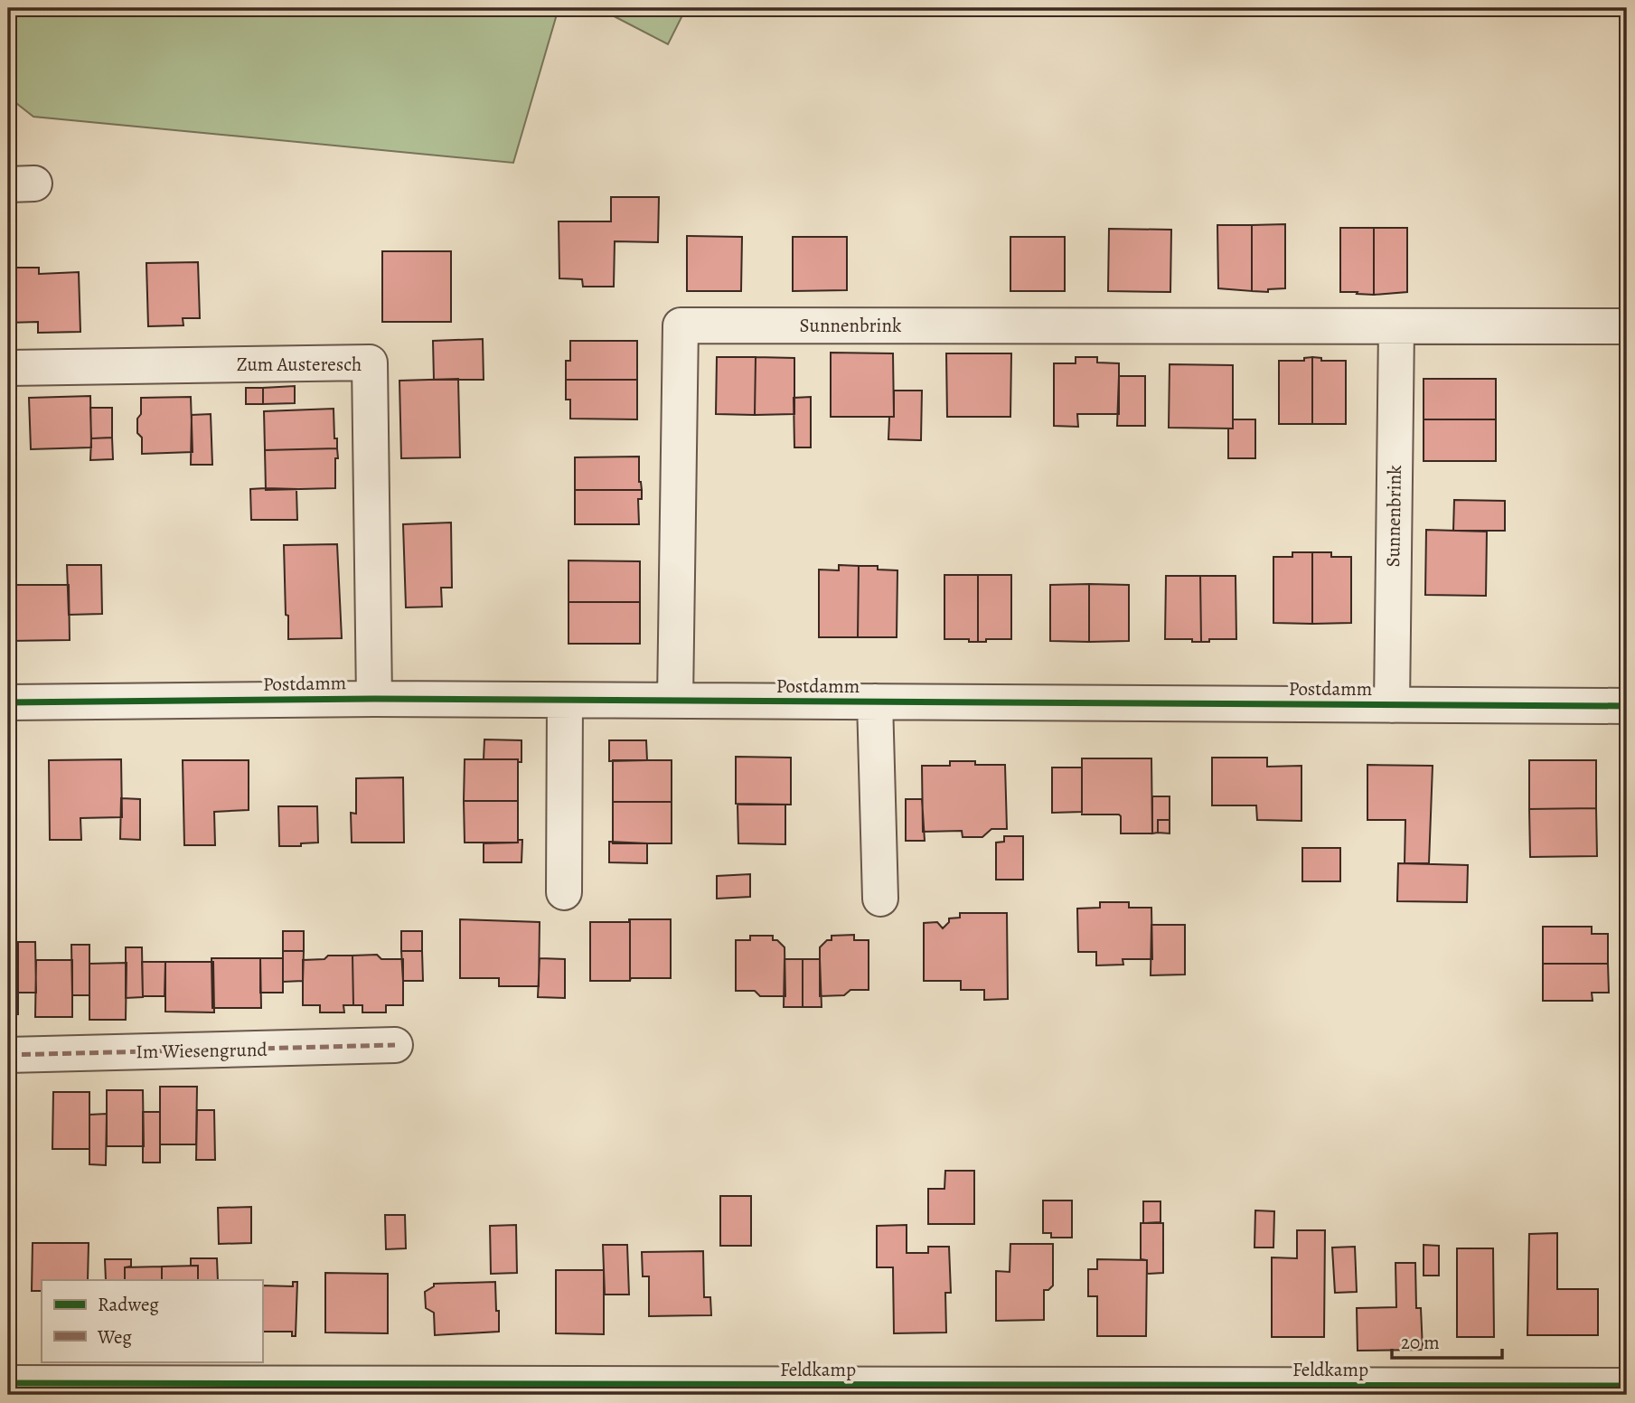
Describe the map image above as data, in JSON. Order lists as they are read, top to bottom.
{
  "streets": {
    "street": [
      "Sunnenbrink",
      "Zum Austeresch",
      "Postdamm",
      "Im Wiesengrund",
      "Feldkamp"
    ]
  },
  "crossings": [
    ["Sunnenbrink", "Postdamm"],
    ["Zum Austeresch", "Postdamm"]
  ],
  "legend": ["Radweg", "Weg"],
  "scale_bar": "20 m"
}
